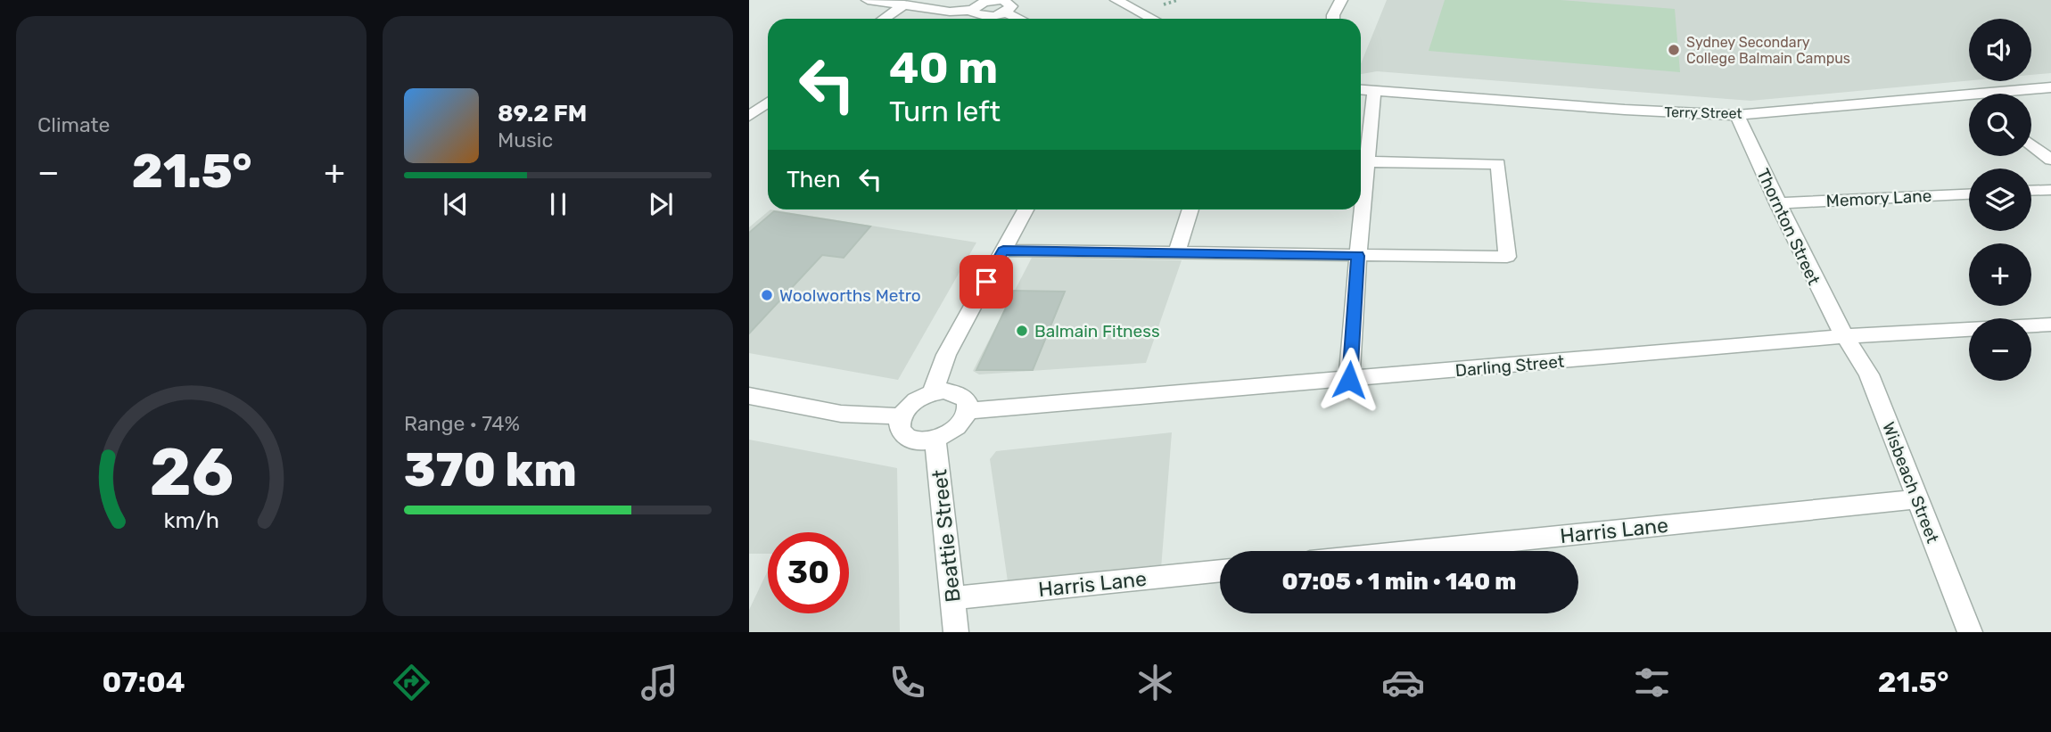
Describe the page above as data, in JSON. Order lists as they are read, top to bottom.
{
  "streets": {
    "street": [
      "Terry Street",
      "Memory Lane",
      "Thornton Street",
      "Darling Street",
      "Wisbeach Street",
      "Harris Lane",
      "Beattie Street"
    ]
  },
  "crossings": [
    ["Terry Street", "Thornton Street"],
    ["Memory Lane", "Thornton Street"],
    ["Thornton Street", "Darling Street"],
    ["Thornton Street", "Wisbeach Street"],
    ["Darling Street", "Wisbeach Street"],
    ["Darling Street", "Beattie Street"],
    ["Wisbeach Street", "Harris Lane"],
    ["Harris Lane", "Beattie Street"]
  ],
  "places": ["Sydney Secondary College Balmain Campus", "Woolworths Metro", "Balmain Fitness"],
  "page": {
    "tile": [
      "Climate",
      ["Range · 74%", "370 km"]
    ],
    "map_buttons": ["+", "−"],
    "turn": ["40 m", "Turn left"],
    "song": ["89.2 FM", "Music"],
    "heat": ["−", "21.5°", "+"],
    "then": "Then",
    "limit": "30",
    "trip": "07:05 · 1 min · 140 m",
    "tabs": ["07:04", "21.5°"],
    "gauge": ["26", "km/h"]
  }
}
